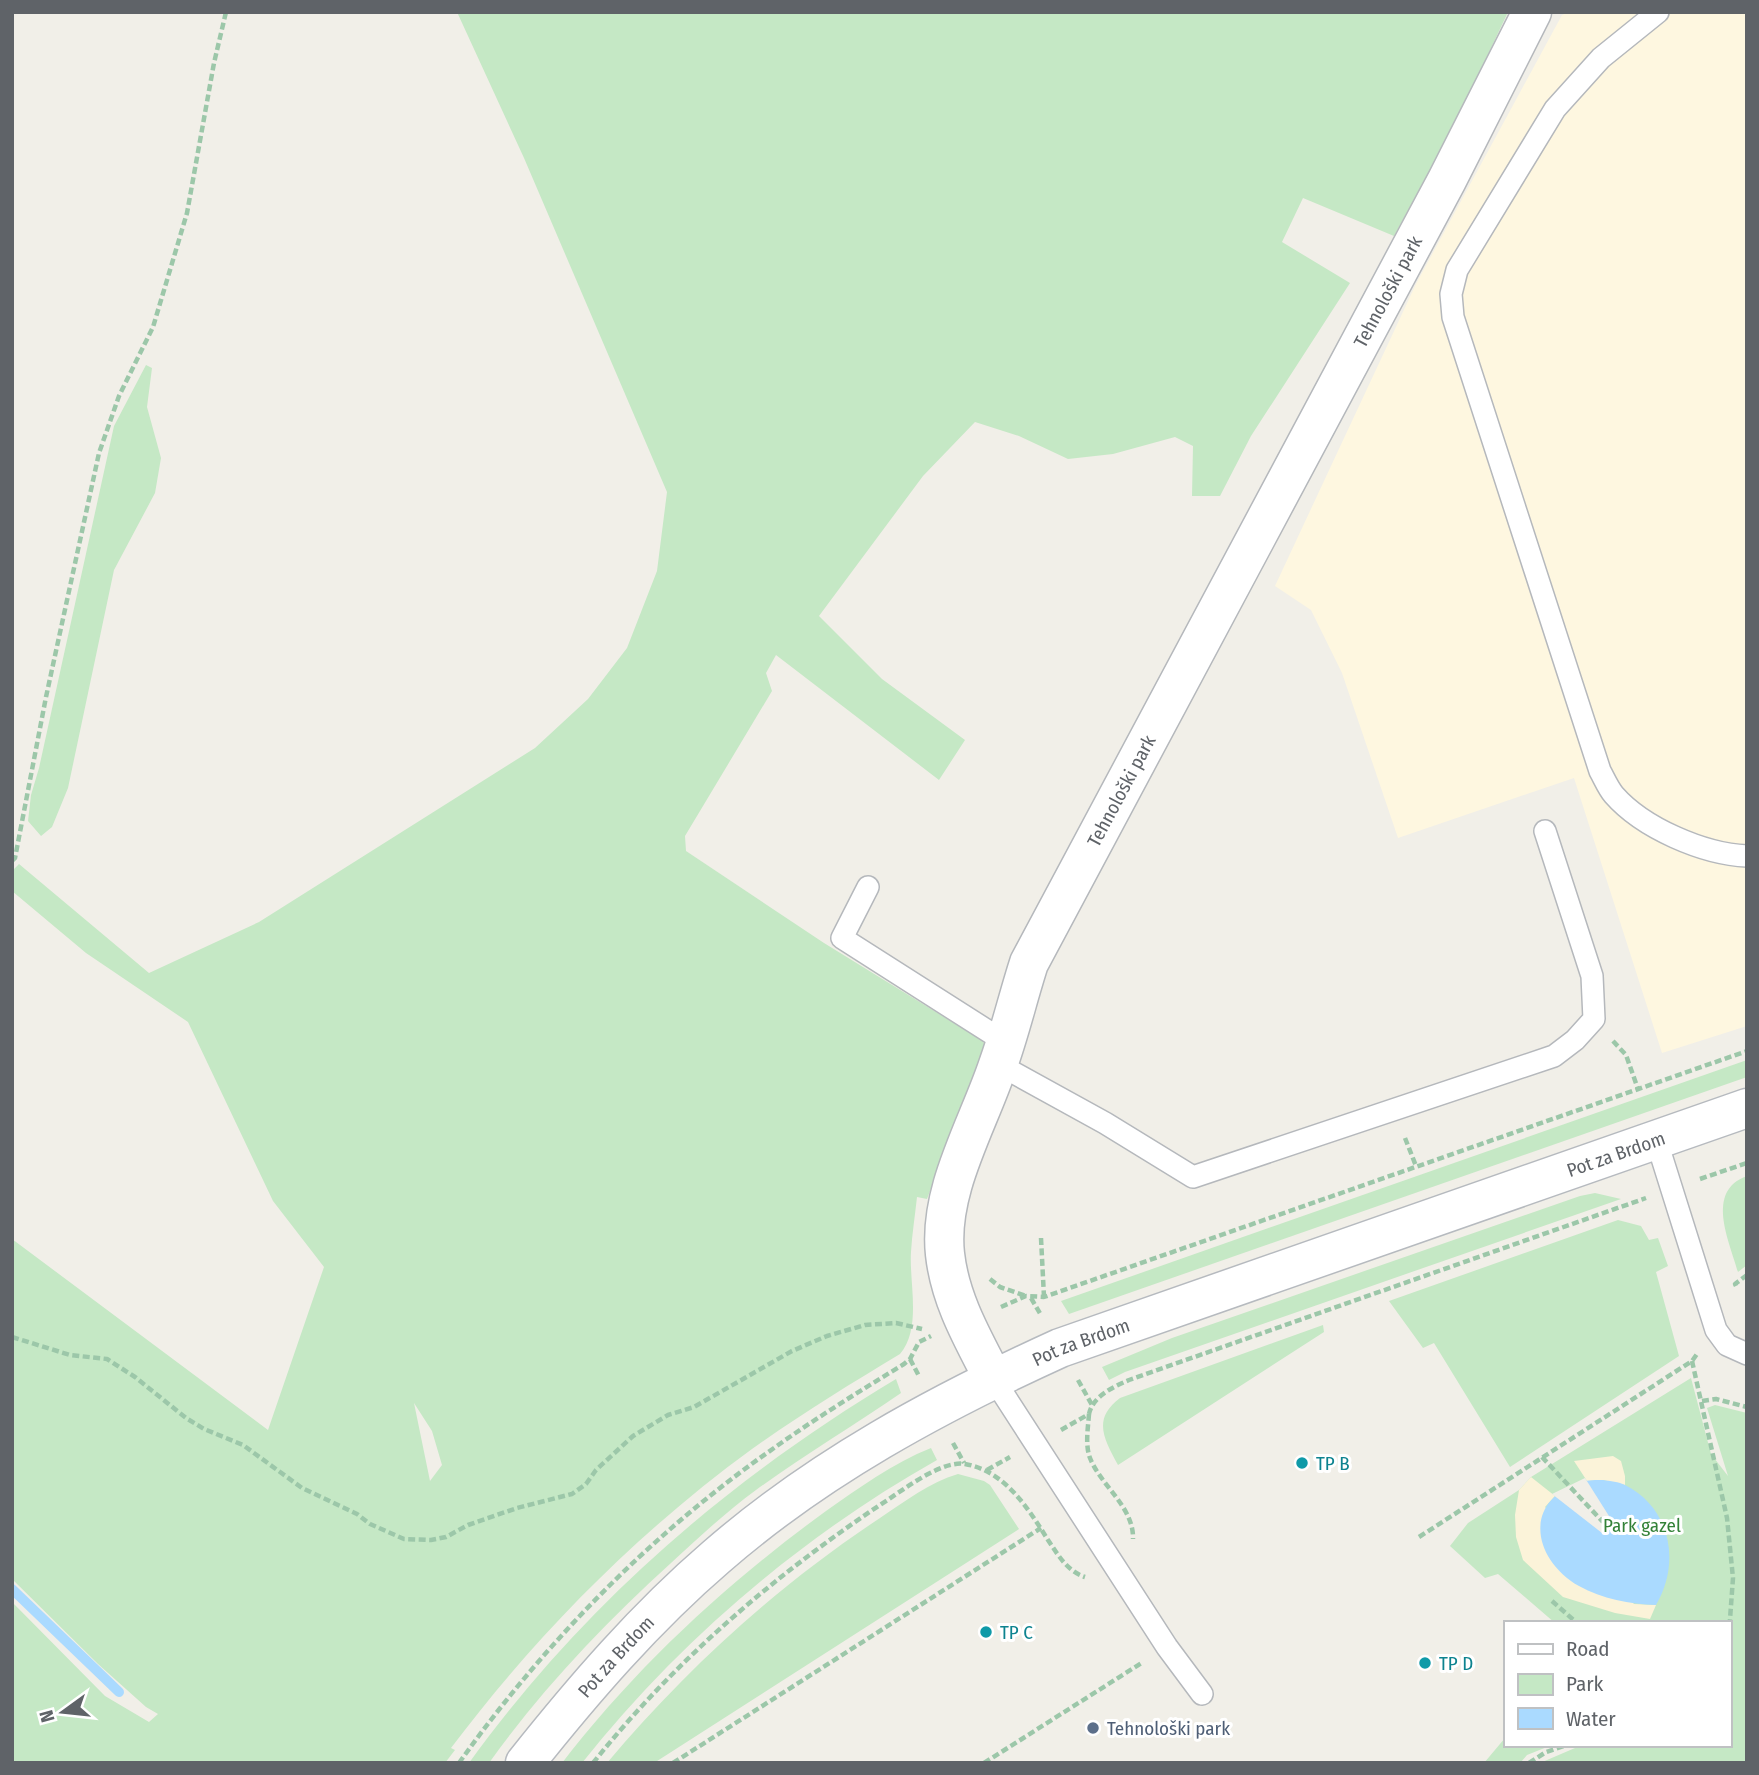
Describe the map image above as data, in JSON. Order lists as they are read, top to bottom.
{
  "streets": {
    "street": ["Tehnološki park", "Pot za Brdom"]
  },
  "crossings": [
    ["Tehnološki park", "Pot za Brdom"]
  ],
  "parks": ["Park gazel"],
  "places": [
    "TP B",
    "TP C",
    "TP D",
    "Tehnološki park"
  ],
  "legend": ["Road", "Park", "Water"],
  "north": "left"
}
